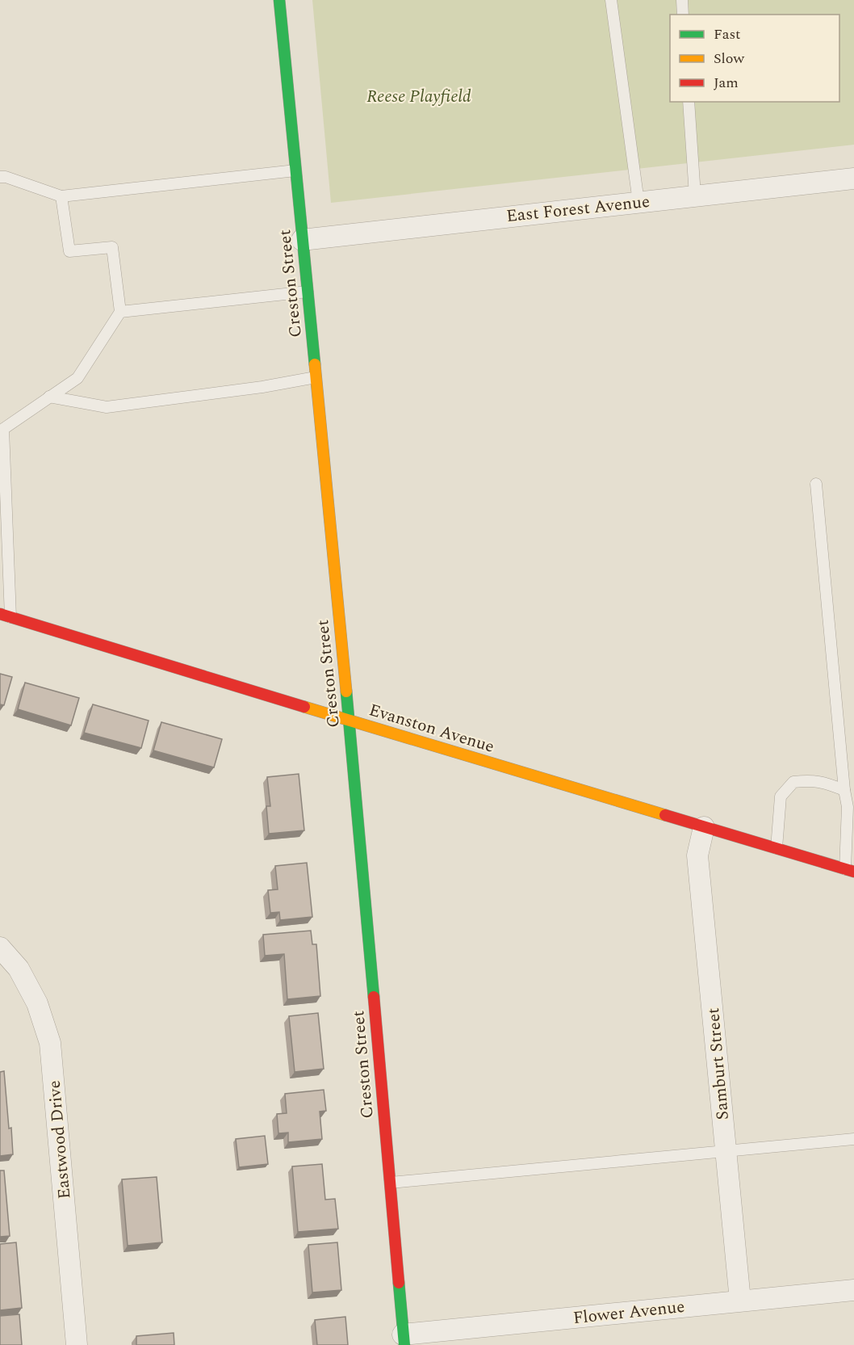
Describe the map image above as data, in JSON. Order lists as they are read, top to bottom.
{
  "streets": {
    "street": [
      "East Forest Avenue",
      "Creston Street",
      "Evanston Avenue",
      "Samburt Street",
      "Eastwood Drive",
      "Flower Avenue"
    ]
  },
  "crossings": [
    ["East Forest Avenue", "Creston Street"],
    ["Creston Street", "Evanston Avenue"],
    ["Creston Street", "Flower Avenue"],
    ["Evanston Avenue", "Samburt Street"],
    ["Samburt Street", "Flower Avenue"]
  ],
  "parks": ["Reese Playfield"],
  "legend": ["Fast", "Slow", "Jam"]
}
